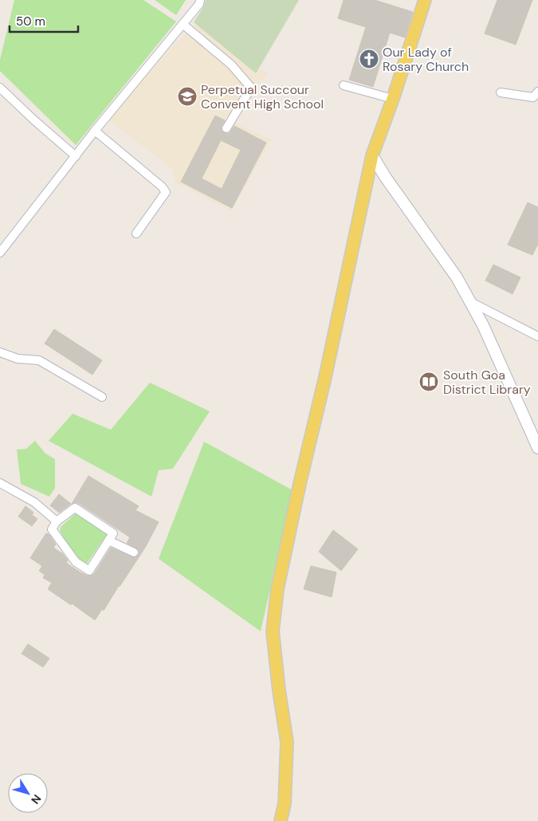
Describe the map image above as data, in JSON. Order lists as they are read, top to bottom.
{
  "places": {
    "church": ["Our Lady of Rosary Church"],
    "school or university": ["Perpetual Succour Convent High School"],
    "library": ["South Goa District Library"]
  },
  "scale_bar": "50 m",
  "north": "bottom right"
}
